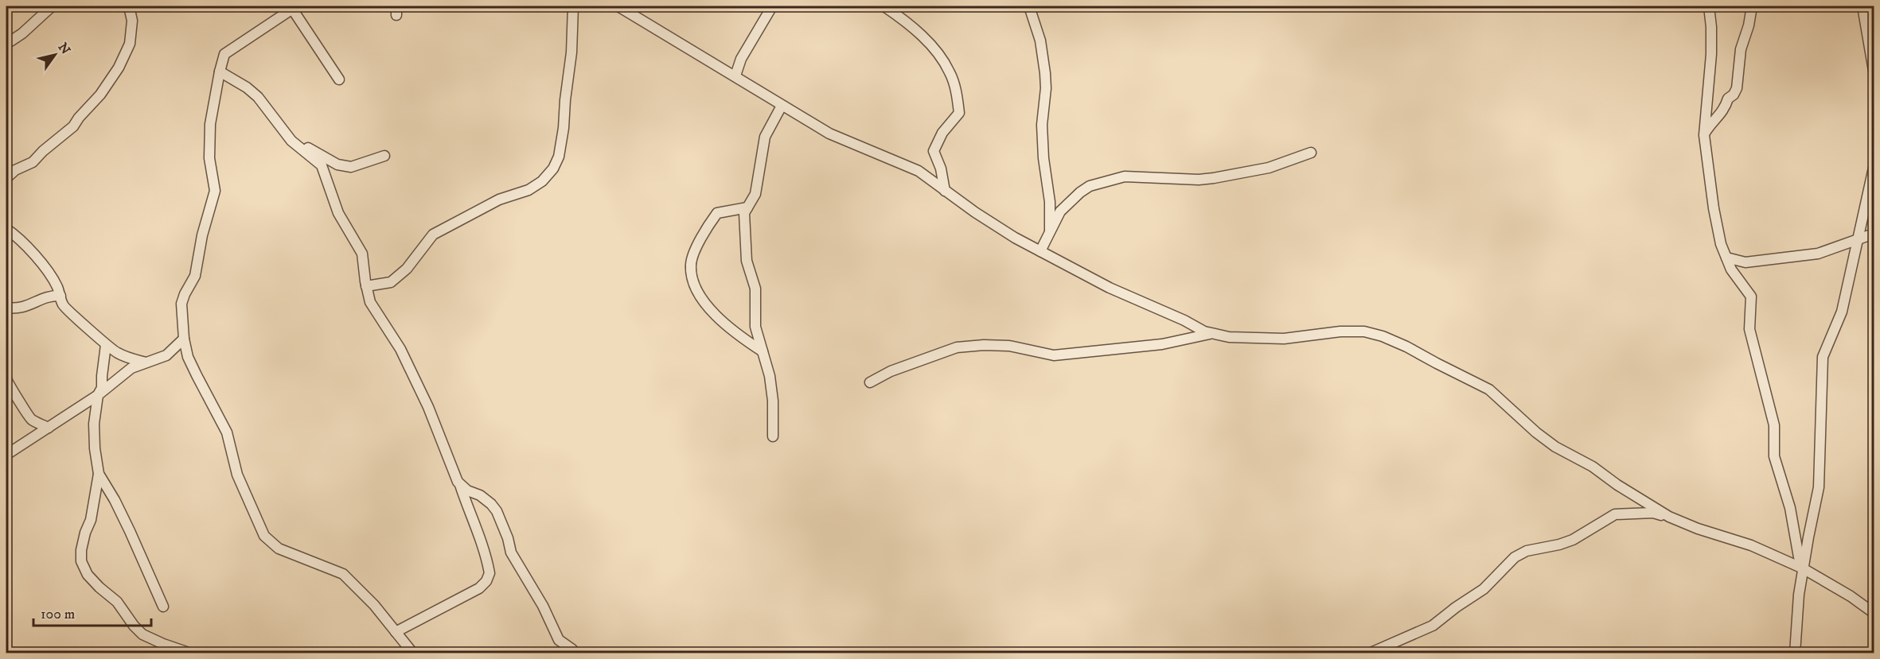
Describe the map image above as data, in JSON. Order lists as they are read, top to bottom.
{
  "scale_bar": "100 m",
  "north": "top right"
}
